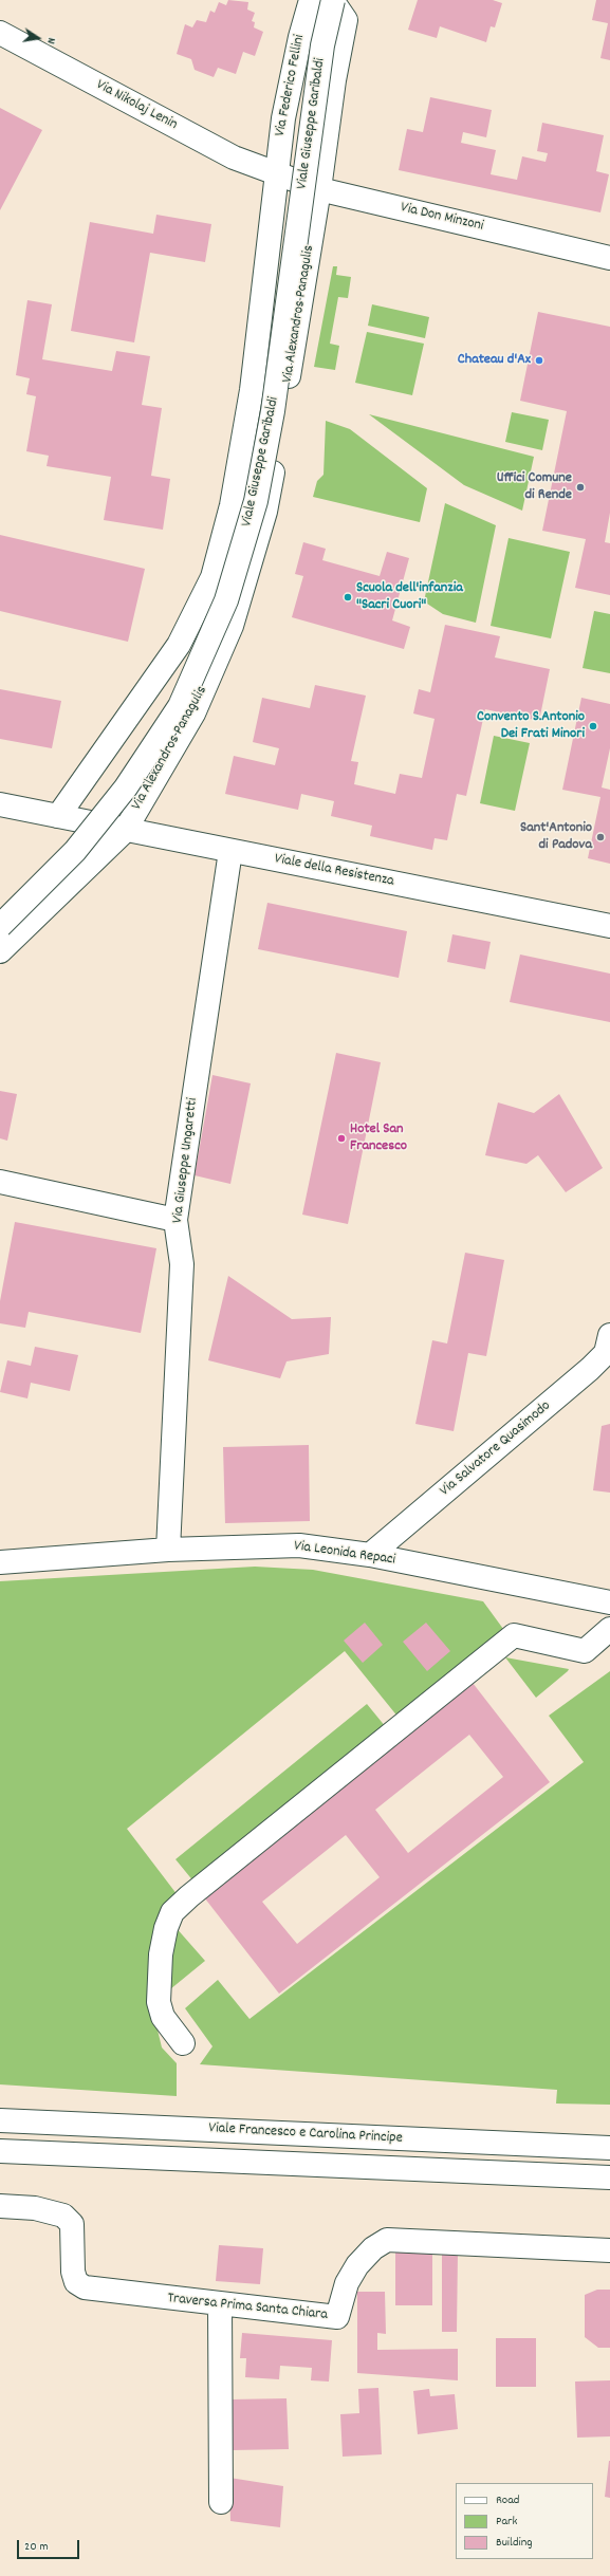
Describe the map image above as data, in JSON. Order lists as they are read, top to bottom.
{
  "streets": {
    "street": [
      "Via Federico Fellini",
      "Via Nikolaj Lenin",
      "Viale Giuseppe Garibaldi",
      "Via Don Minzoni",
      "Via Alexandros Panagulis",
      "Viale della Resistenza",
      "Via Giuseppe Ungaretti",
      "Via Salvatore Quasimodo",
      "Via Leonida Repaci",
      "Viale Francesco e Carolina Principe",
      "Traversa Prima Santa Chiara"
    ]
  },
  "crossings": [
    ["Via Federico Fellini", "Via Nikolaj Lenin"],
    ["Via Federico Fellini", "Via Don Minzoni"],
    ["Via Nikolaj Lenin", "Via Don Minzoni"],
    ["Viale Giuseppe Garibaldi", "Via Alexandros Panagulis"],
    ["Via Don Minzoni", "Via Alexandros Panagulis"],
    ["Via Alexandros Panagulis", "Viale della Resistenza"],
    ["Viale della Resistenza", "Via Giuseppe Ungaretti"],
    ["Via Giuseppe Ungaretti", "Via Leonida Repaci"],
    ["Via Salvatore Quasimodo", "Via Leonida Repaci"]
  ],
  "places": [
    "Chateau d'Ax",
    "Uffici Comune di Rende",
    "Scuola dell'infanzia \"Sacri Cuori\"",
    "Convento S.Antonio Dei Frati Minori",
    "Sant'Antonio di Padova",
    "Hotel San Francesco"
  ],
  "legend": ["Road", "Park", "Building"],
  "scale_bar": "20 m",
  "north": "right"
}
